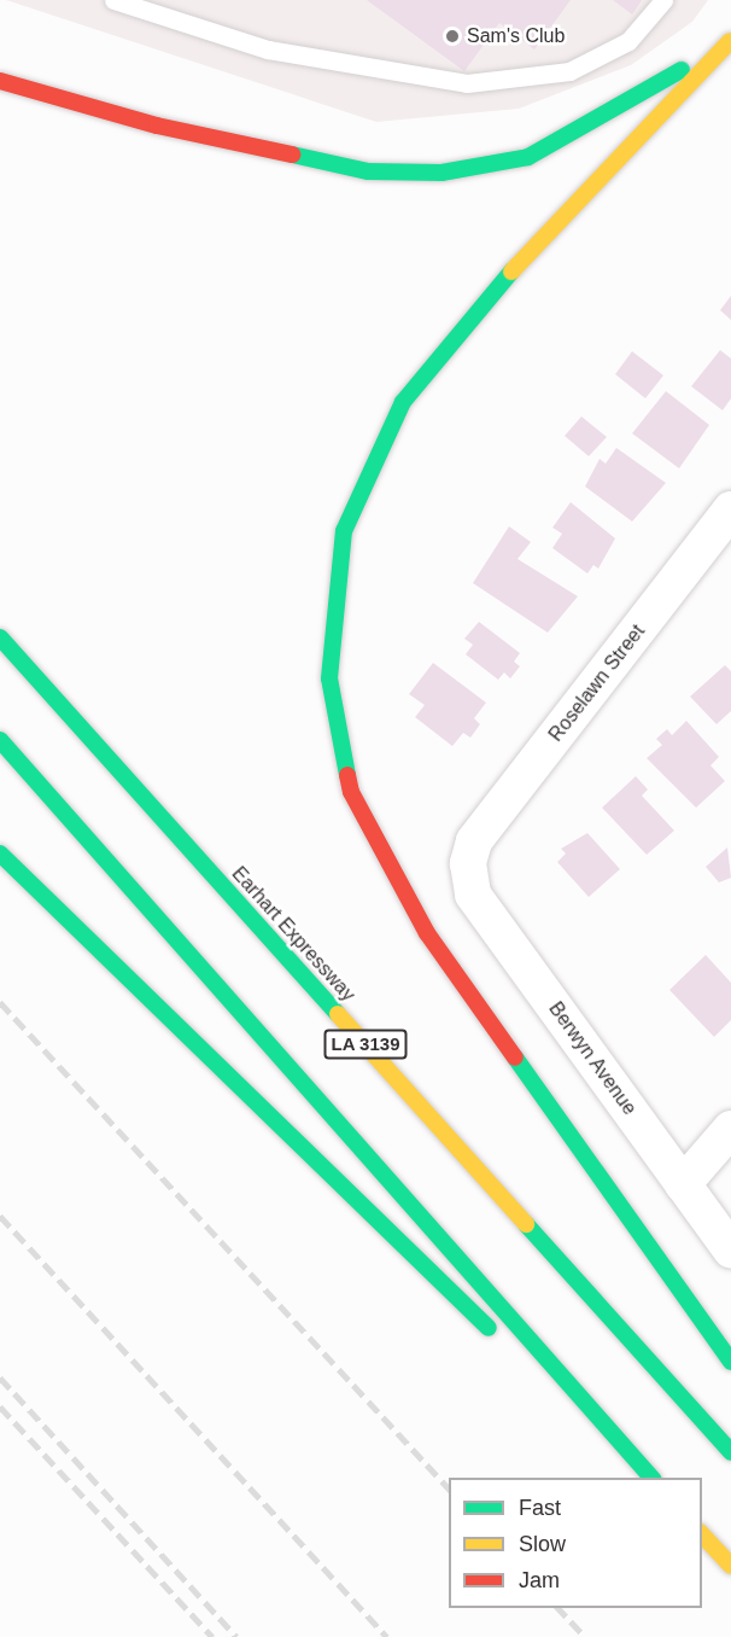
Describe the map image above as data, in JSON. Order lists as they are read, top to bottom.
{
  "streets": {
    "highway": ["Earhart Expressway", "LA 3139"],
    "street": ["Roselawn Street", "Berwyn Avenue"]
  },
  "crossings": [
    ["Roselawn Street", "Berwyn Avenue"]
  ],
  "places": ["Sam's Club"],
  "legend": ["Fast", "Slow", "Jam"]
}
